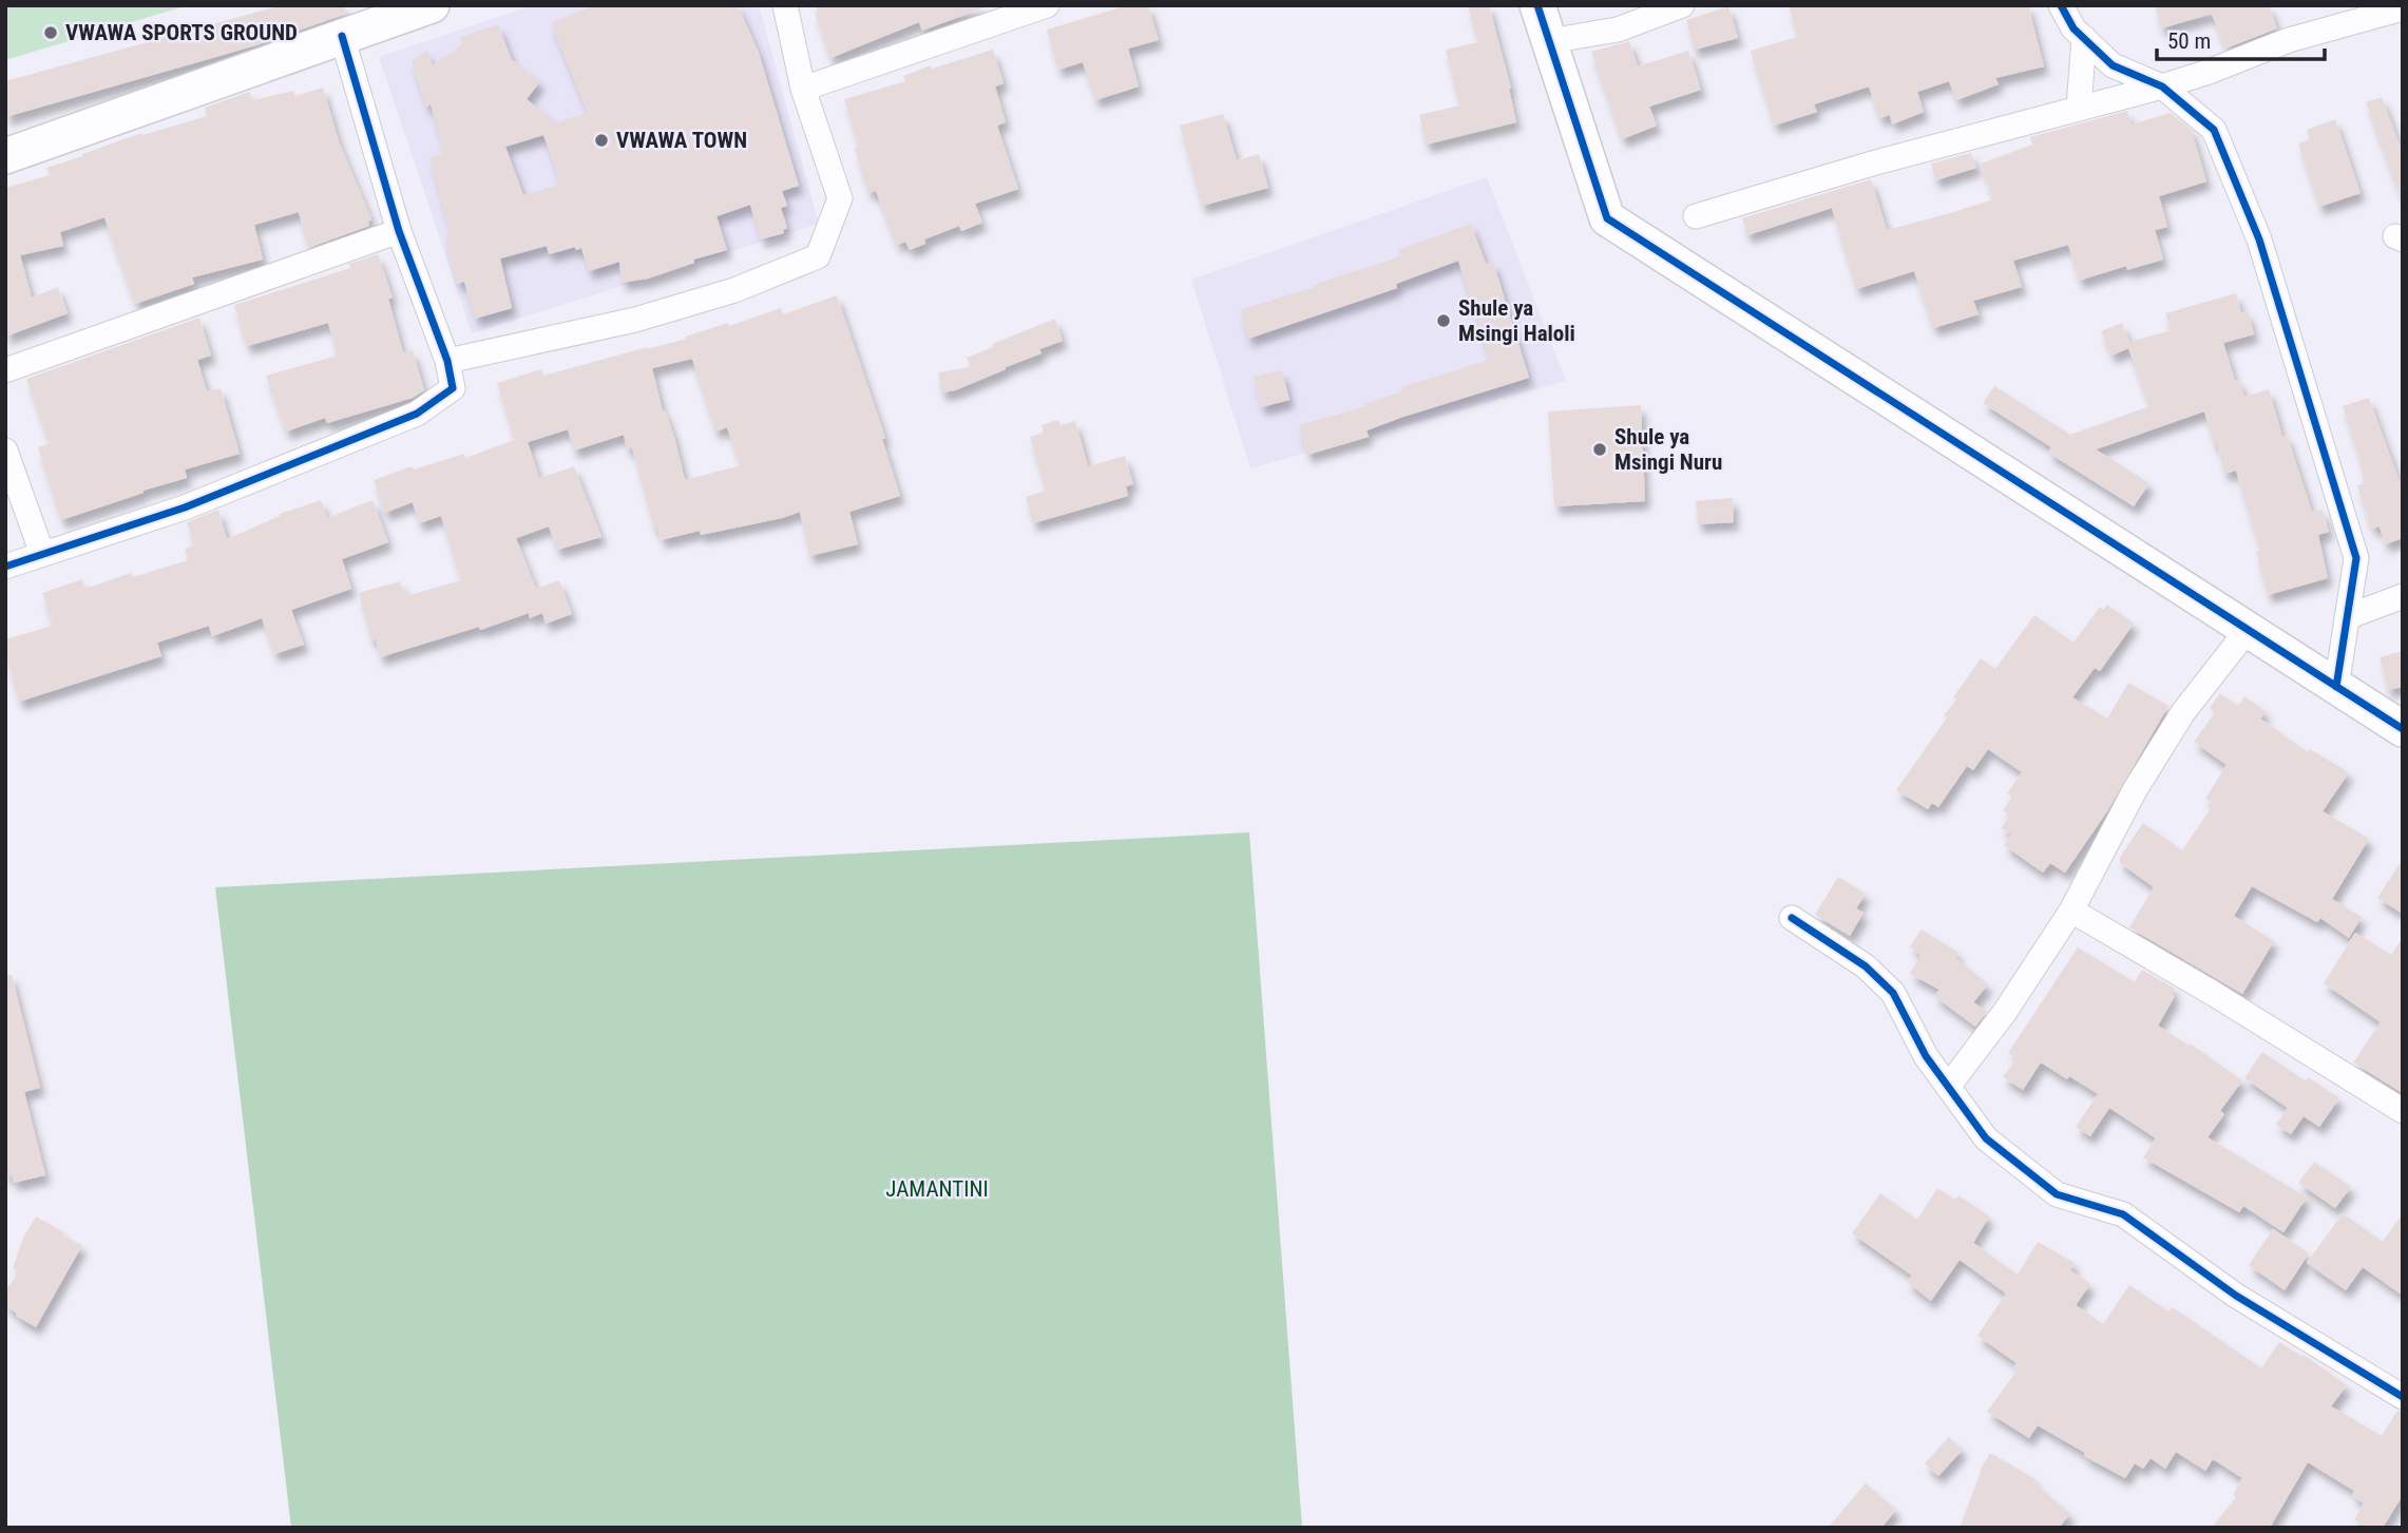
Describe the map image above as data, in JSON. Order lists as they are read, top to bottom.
{
  "parks": ["JAMANTINI"],
  "places": [
    "VWAWA SPORTS GROUND",
    "VWAWA TOWN",
    "Shule ya Msingi Haloli",
    "Shule ya Msingi Nuru"
  ],
  "scale_bar": "50 m"
}
